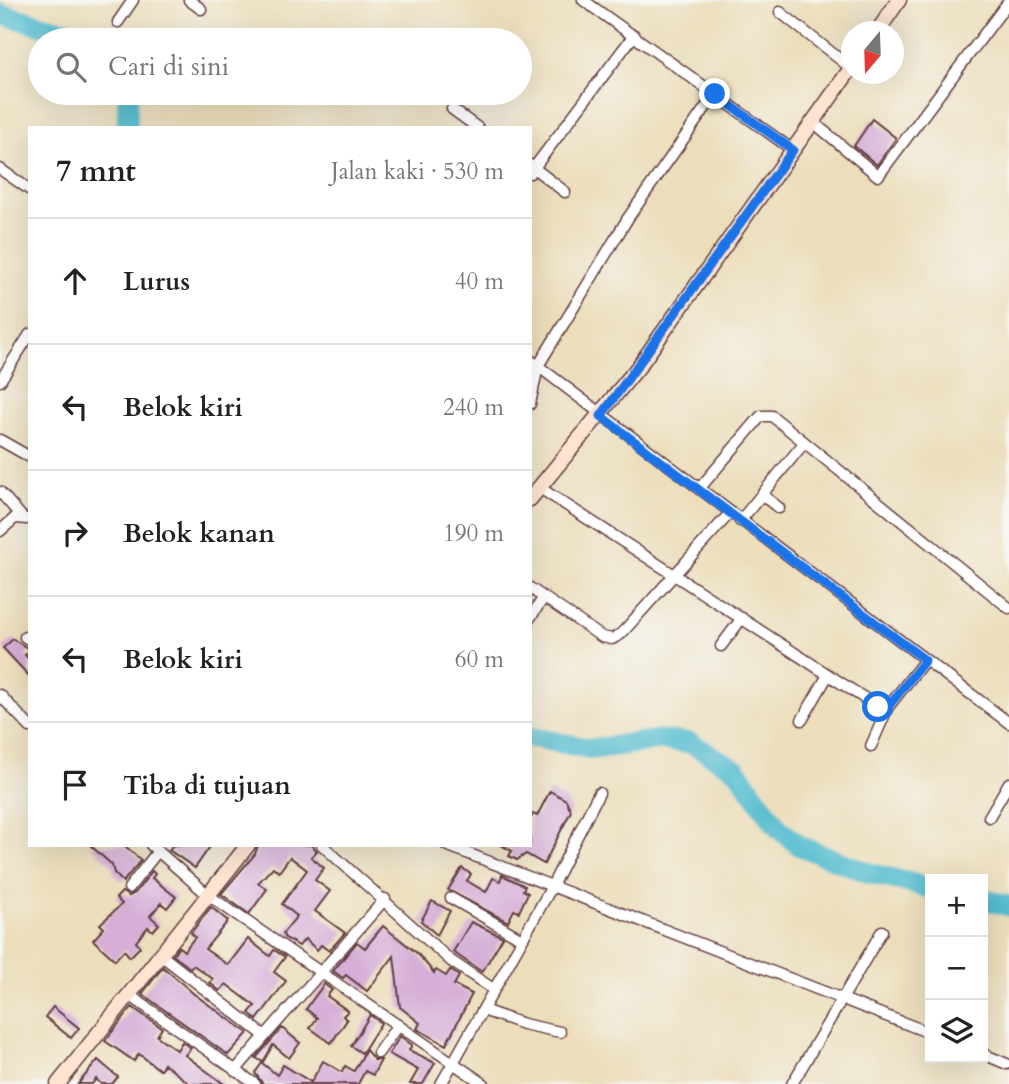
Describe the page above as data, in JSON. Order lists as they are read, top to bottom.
{
  "north": "bottom",
  "page": {
    "search": "Cari di sini",
    "heading": ["7 mnt", "Jalan kaki · 530 m"],
    "list": [
      ["Lurus", "40 m"],
      ["Belok kiri", "240 m"],
      ["Belok kanan", "190 m"],
      ["Belok kiri", "60 m"],
      "Tiba di tujuan"
    ],
    "map_buttons": ["+", "−"]
  }
}
